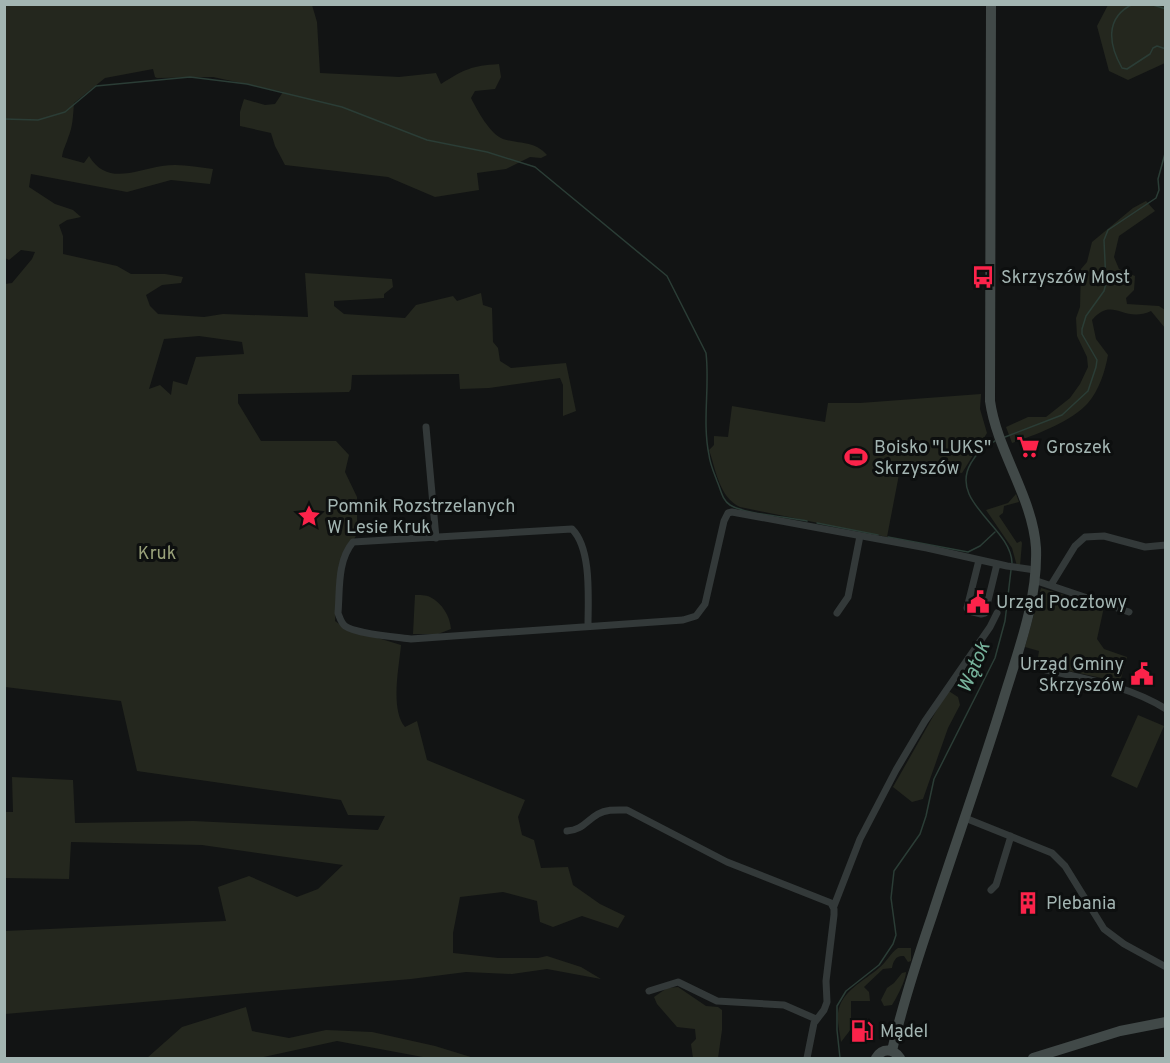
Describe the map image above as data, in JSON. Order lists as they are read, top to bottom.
{
  "water": ["Wątok"],
  "parks": ["Kruk"],
  "places": {
    "bus stop": ["Skrzyszów Most"],
    "supermarket": ["Groszek"],
    "sports": ["Boisko \"LUKS\" Skrzyszów"],
    "place": ["Pomnik Rozstrzelanych W Lesie Kruk"],
    "public building": ["Urząd Pocztowy", "Urząd Gminy Skrzyszów"],
    "building": ["Plebania"],
    "fuel station": ["Mądel"]
  }
}
